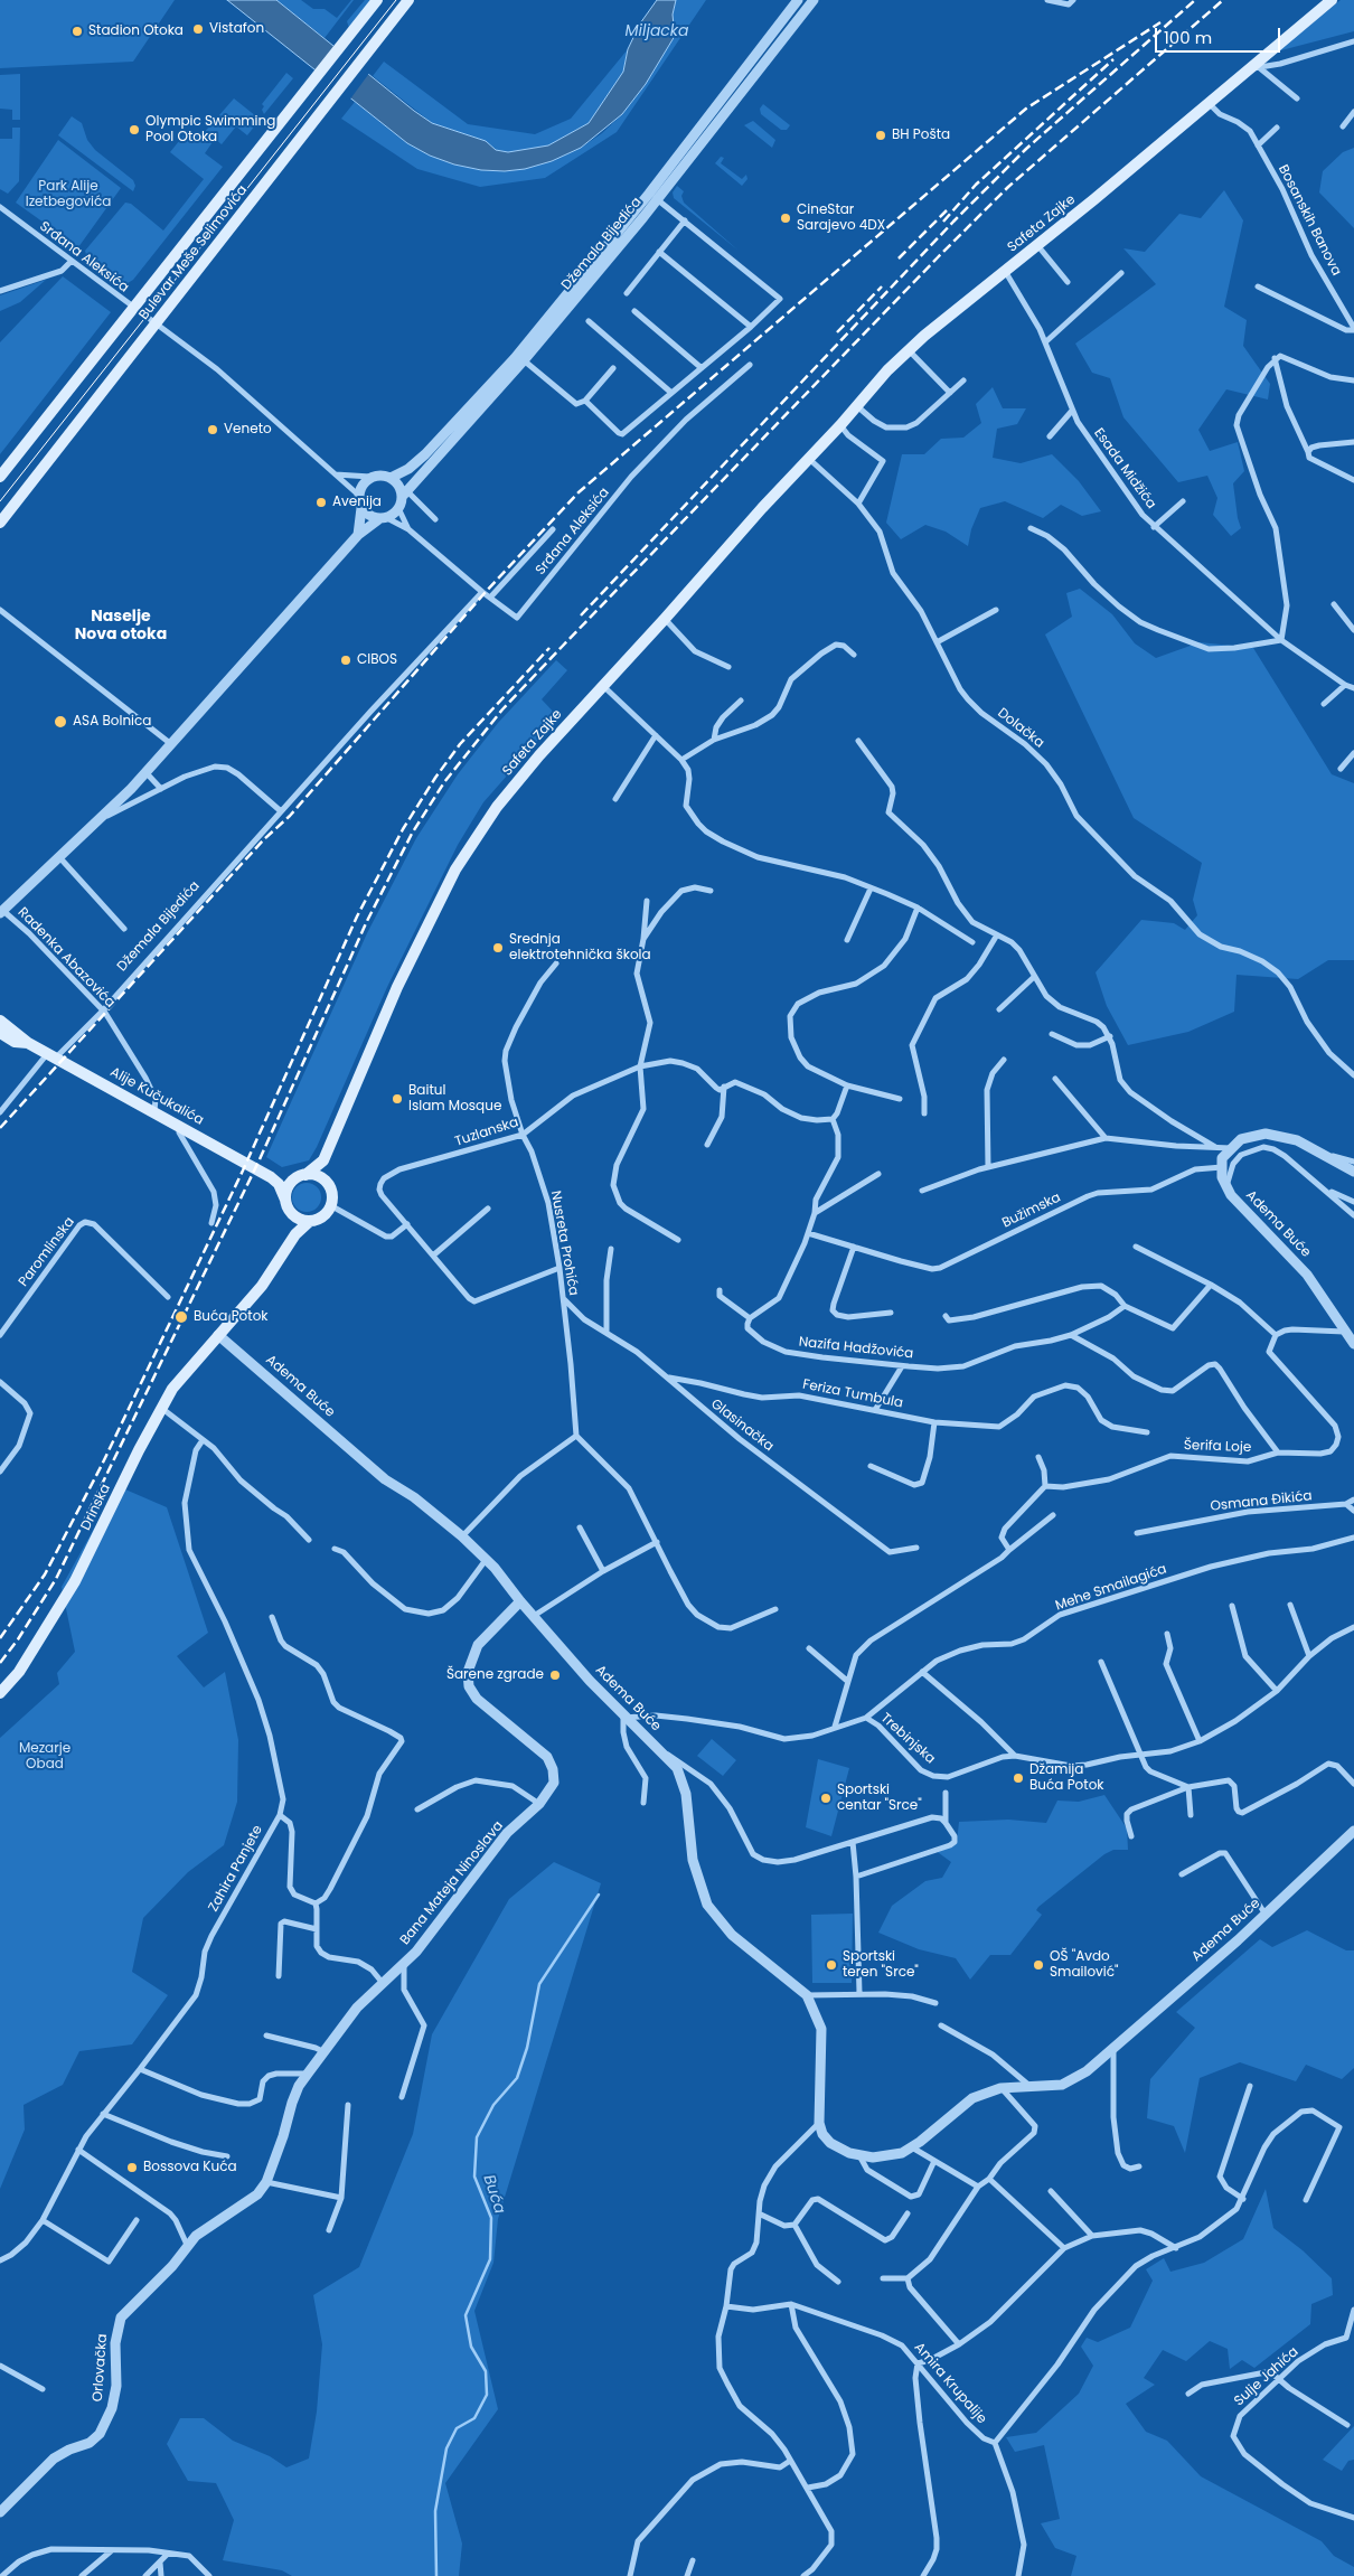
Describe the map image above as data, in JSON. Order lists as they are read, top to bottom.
{
  "streets": {
    "main road": [
      "Safeta Zajke",
      "Bulevar Meše Selimovića",
      "Alije Kučukalića",
      "Drinska"
    ],
    "street": [
      "Bosanskih Banova",
      "Džemala Bijedića",
      "Srđana Aleksića",
      "Esada Midžića",
      "Dolačka",
      "Radenka Abazovića",
      "Tuzlanska",
      "Bužimska",
      "Adema Buće",
      "Nusreta Prohića",
      "Paromlinska",
      "Nazifa Hadžovića",
      "Feriza Tumbula",
      "Glasinačka",
      "Šerifa Loje",
      "Osmana Đikića",
      "Mehe Smailagića",
      "Trebinjska",
      "Zahira Panjete",
      "Bana Mateja Ninoslava",
      "Orlovačka",
      "Sulje Jahića",
      "Amira Krupalije"
    ]
  },
  "crossings": [
    ["Bosanskih Banova", "Safeta Zajke"],
    ["Safeta Zajke", "Esada Midžića"],
    ["Safeta Zajke", "Dolačka"],
    ["Safeta Zajke", "Alije Kučukalića"],
    ["Džemala Bijedića", "Srđana Aleksića"],
    ["Džemala Bijedića", "Radenka Abazovića"],
    ["Džemala Bijedića", "Alije Kučukalića"],
    ["Bulevar Meše Selimovića", "Srđana Aleksića"],
    ["Radenka Abazovića", "Alije Kučukalića"],
    ["Tuzlanska", "Nusreta Prohića"],
    ["Bužimska", "Adema Buće"],
    ["Adema Buće", "Drinska"],
    ["Adema Buće", "Trebinjska"],
    ["Adema Buće", "Bana Mateja Ninoslava"],
    ["Nusreta Prohića", "Glasinačka"],
    ["Feriza Tumbula", "Glasinačka"],
    ["Mehe Smailagića", "Trebinjska"],
    ["Bana Mateja Ninoslava", "Orlovačka"]
  ],
  "districts": ["Naselje Nova otoka"],
  "water": ["Miljacka", "Buća"],
  "parks": ["Park Alije Izetbegovića", "Mezarje Obad"],
  "places": [
    "Vistafon",
    "Stadion Otoka",
    "Olympic Swimming Pool Otoka",
    "BH Pošta",
    "CineStar Sarajevo 4DX",
    "Veneto",
    "Avenija",
    "CIBOS",
    "ASA Bolnica",
    "Srednja elektrotehnička škola",
    "Baitul Islam Mosque",
    "Buća Potok",
    "Šarene zgrade",
    "Džamija Buća Potok",
    "Sportski centar \"Srce\"",
    "Sportski teren \"Srce\"",
    "OŠ \"Avdo Smailović\"",
    "Bossova Kuća"
  ],
  "scale_bar": "100 m"
}
